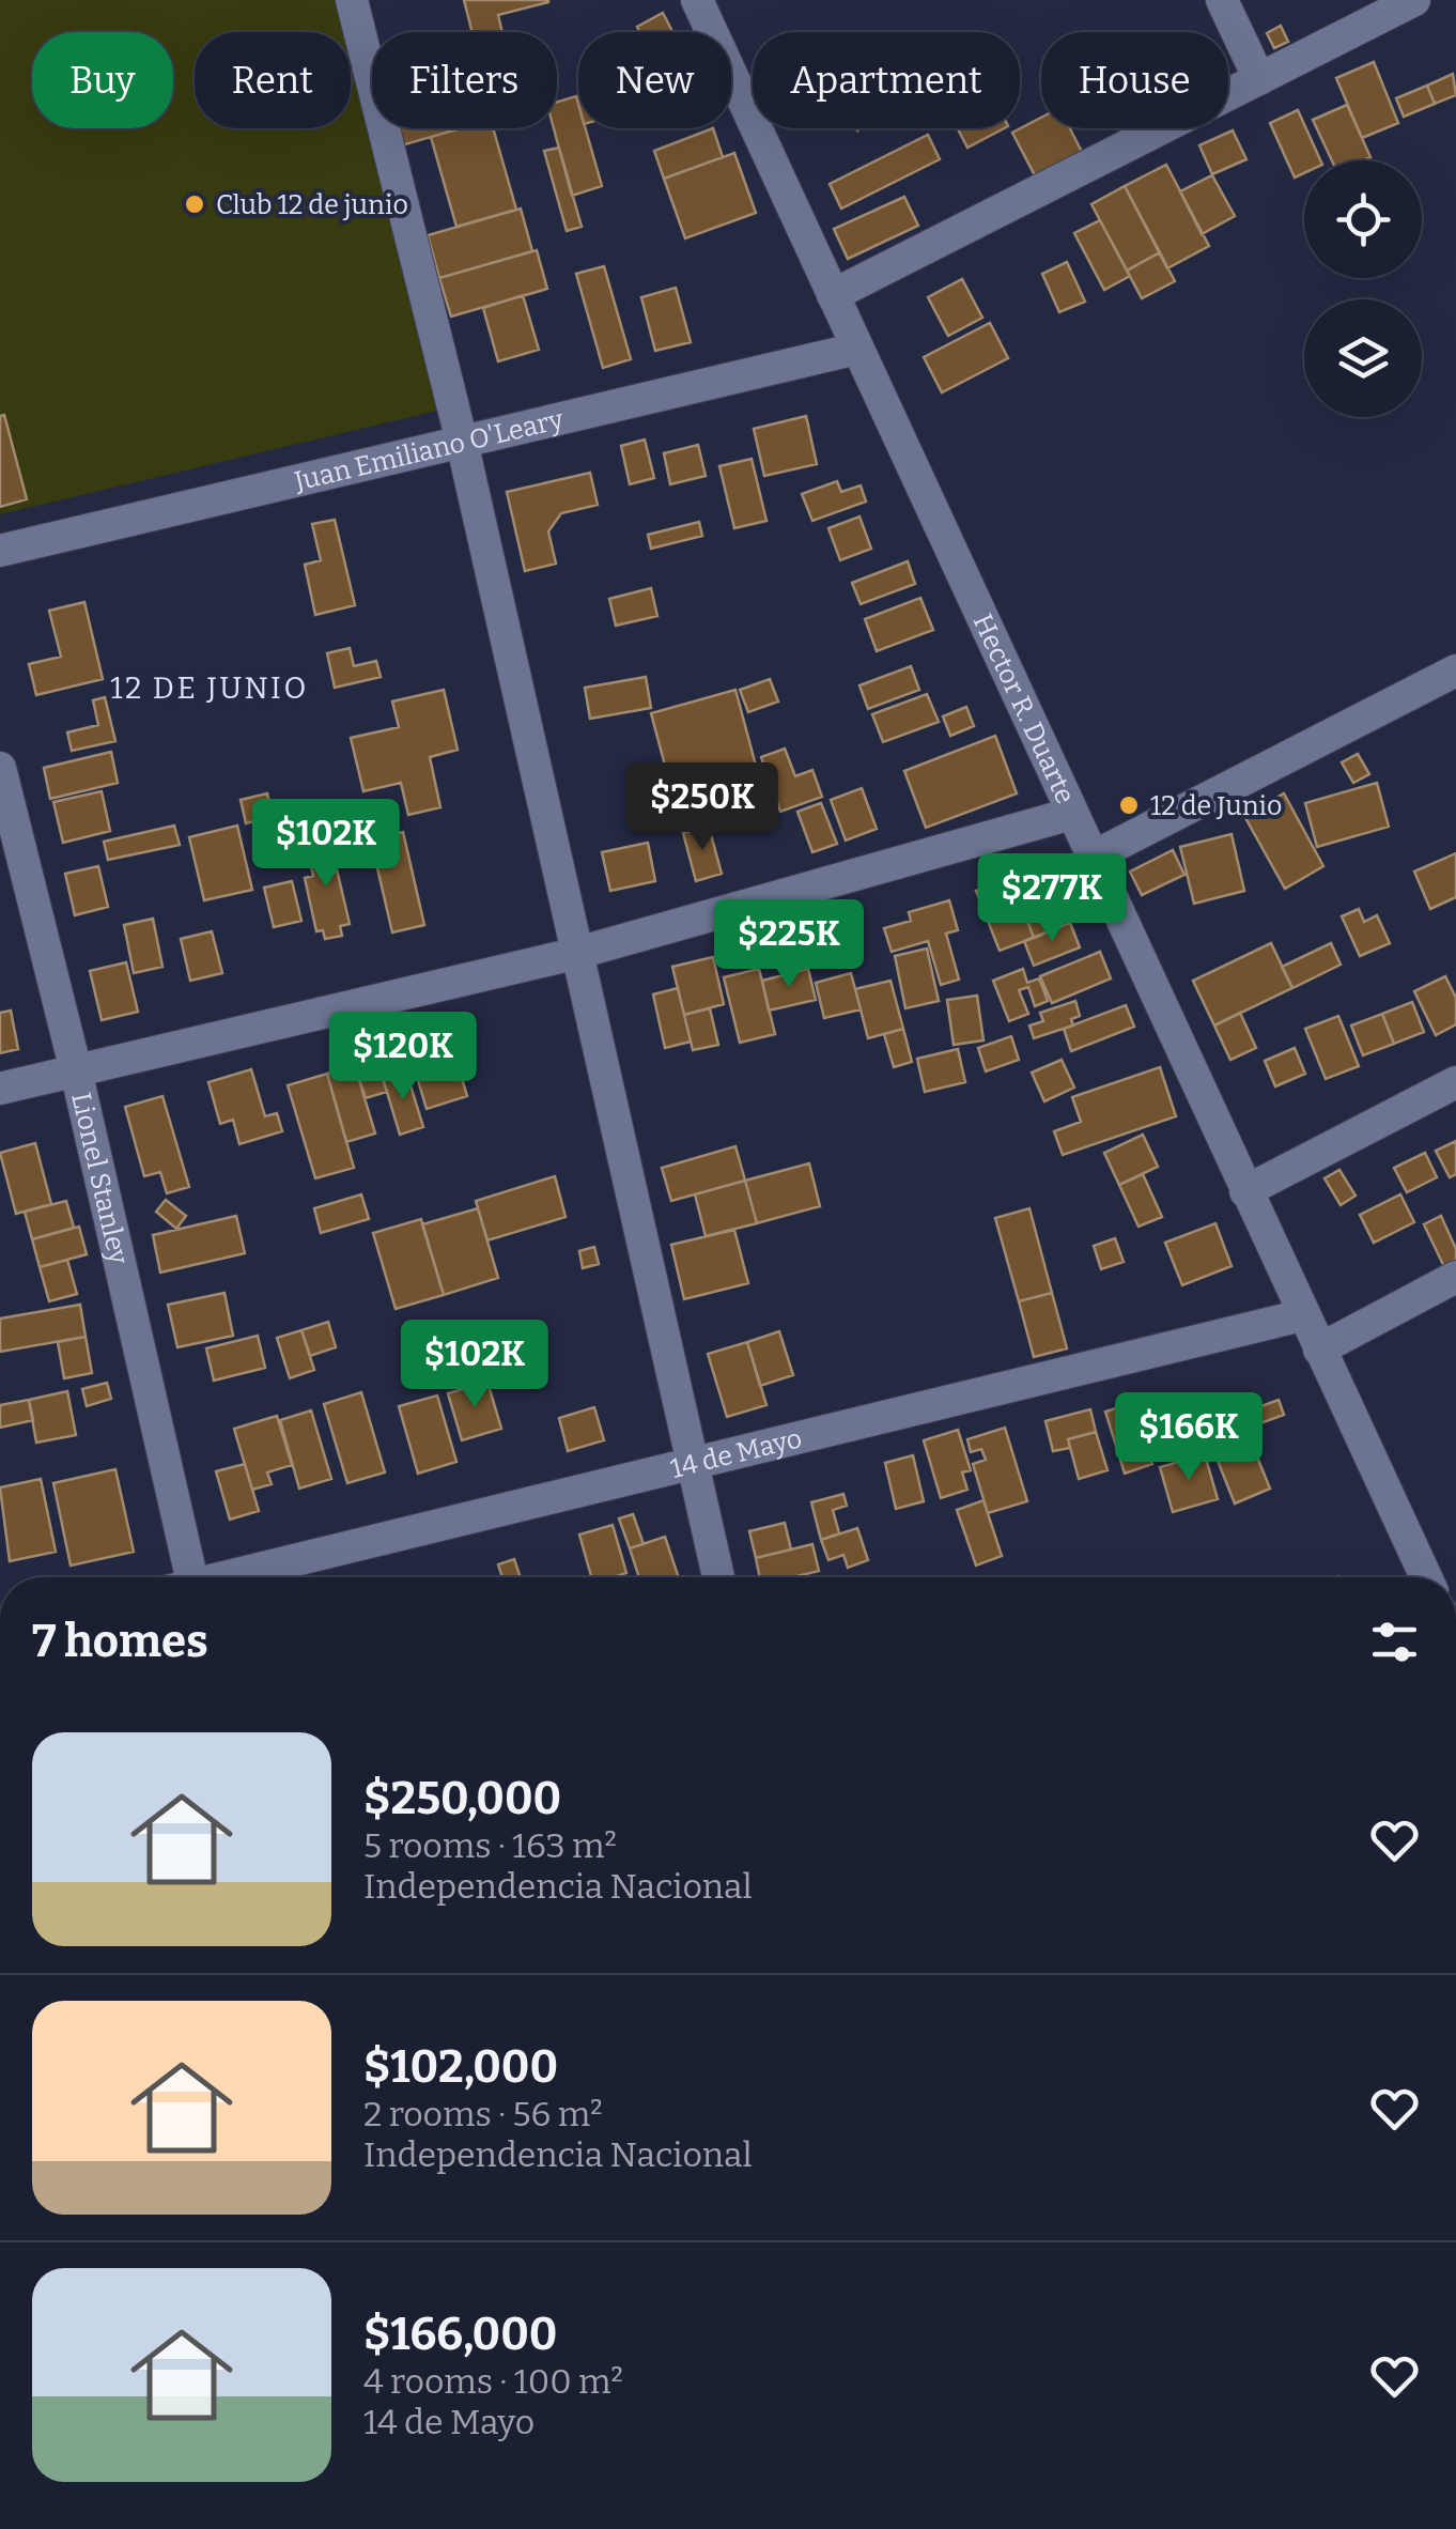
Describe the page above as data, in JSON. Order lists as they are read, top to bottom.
{
  "streets": {
    "street": [
      "Juan Emiliano O'Leary",
      "Hector R. Duarte",
      "Lionel Stanley",
      "14 de Mayo"
    ]
  },
  "crossings": [
    ["Juan Emiliano O'Leary", "Hector R. Duarte"],
    ["Hector R. Duarte", "14 de Mayo"]
  ],
  "districts": ["12 DE JUNIO"],
  "places": ["Club 12 de junio", "12 de Junio"],
  "page": {
    "chip": [
      "Buy",
      "Rent",
      "Filters",
      "New",
      "Apartment",
      "House"
    ],
    "price": [
      "$250K",
      "$102K",
      "$277K",
      "$225K",
      "$120K",
      "$102K",
      "$166K"
    ],
    "heading": "7 homes",
    "list": [
      {
        "name": "$250,000",
        "note": "5 rooms · 163 m² · Independencia Nacional"
      },
      {
        "name": "$102,000",
        "note": "2 rooms · 56 m² · Independencia Nacional"
      },
      {
        "name": "$166,000",
        "note": "4 rooms · 100 m² · 14 de Mayo"
      }
    ]
  }
}
